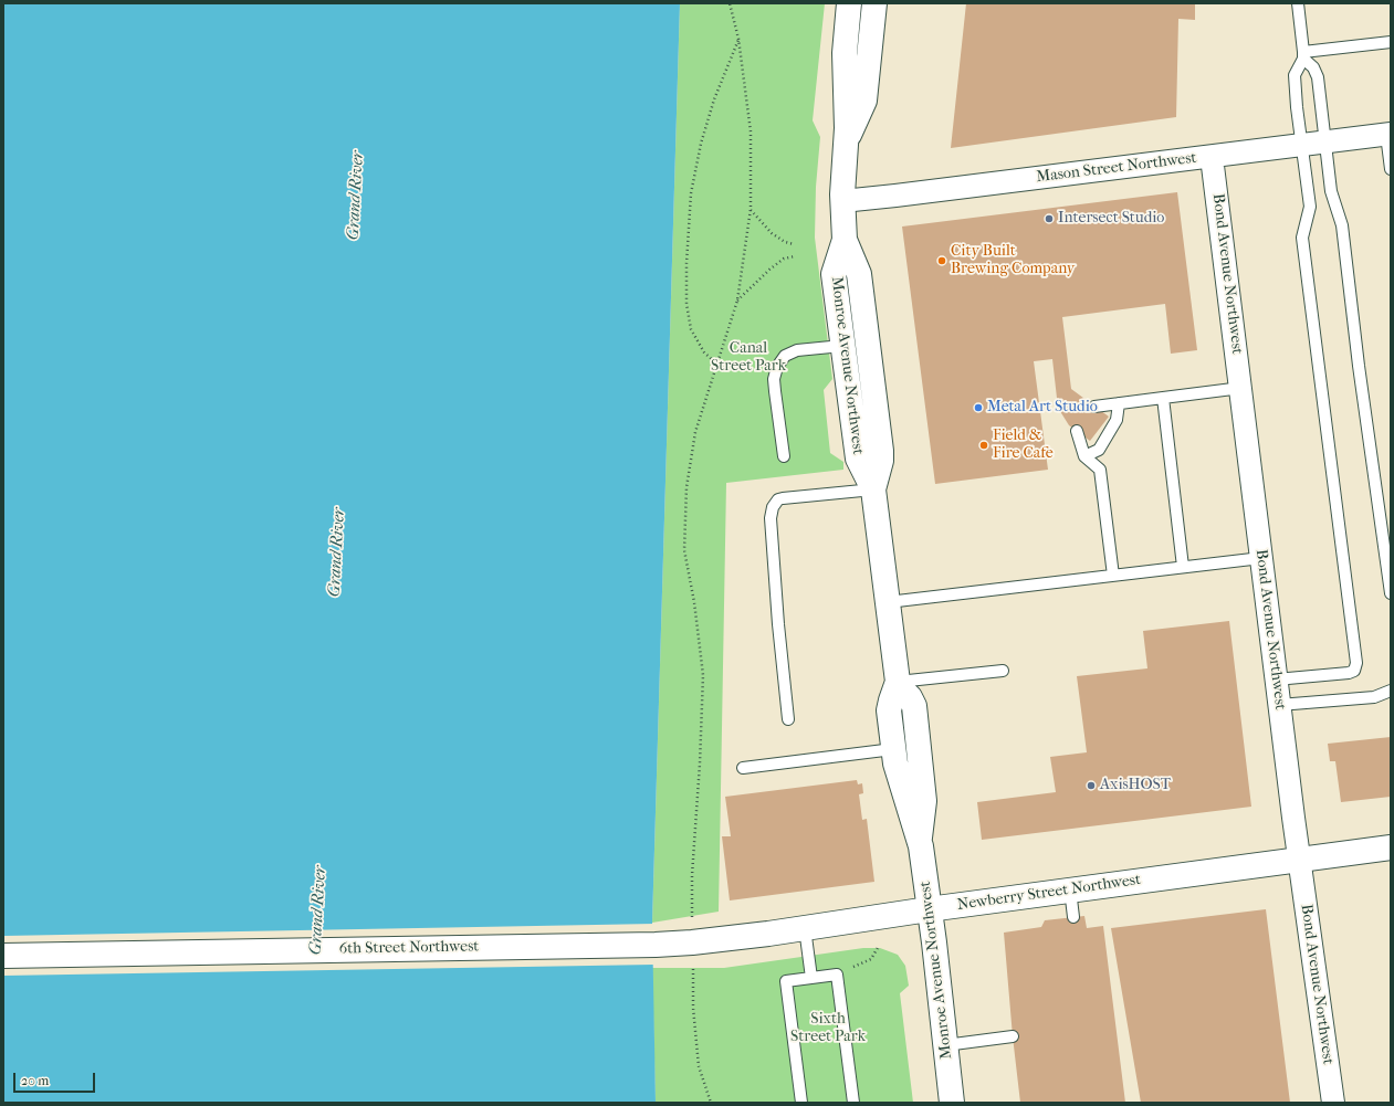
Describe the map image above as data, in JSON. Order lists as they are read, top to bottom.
{
  "streets": {
    "main road": ["Monroe Avenue Northwest", "Newberry Street Northwest", "6th Street Northwest"],
    "street": ["Mason Street Northwest", "Bond Avenue Northwest"]
  },
  "crossings": [
    ["Mason Street Northwest", "Bond Avenue Northwest"],
    ["Mason Street Northwest", "Monroe Avenue Northwest"],
    ["Bond Avenue Northwest", "Newberry Street Northwest"],
    ["Monroe Avenue Northwest", "Newberry Street Northwest"],
    ["Newberry Street Northwest", "6th Street Northwest"]
  ],
  "water": ["Grand River"],
  "parks": ["Canal Street Park", "Sixth Street Park"],
  "places": [
    "Intersect Studio",
    "City Built Brewing Company",
    "Metal Art Studio",
    "Field & Fire Cafe",
    "AxisHOST"
  ],
  "scale_bar": "20 m"
}
